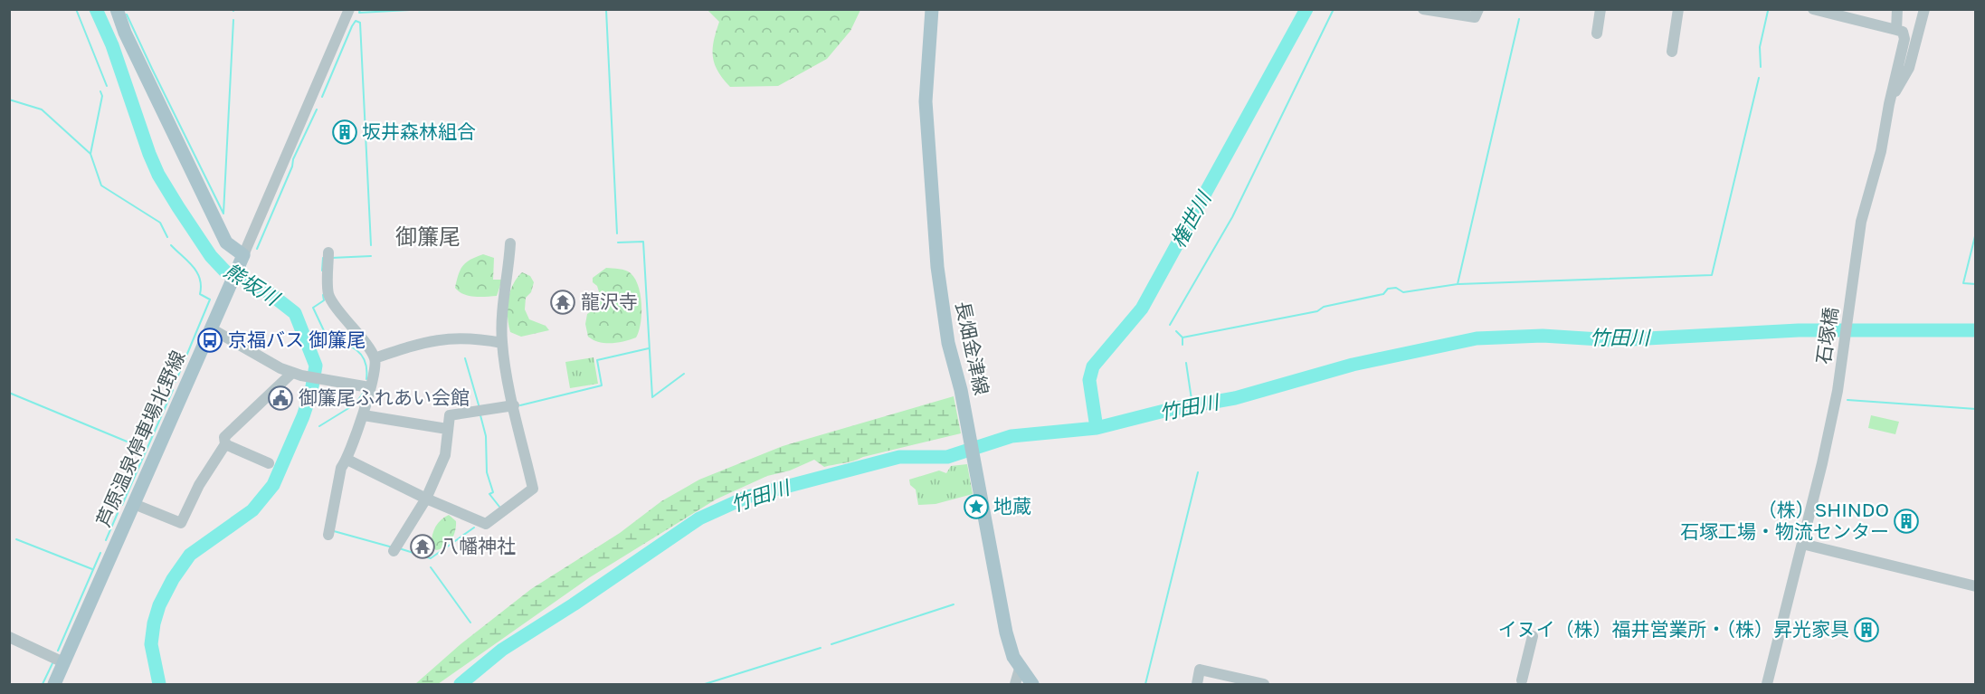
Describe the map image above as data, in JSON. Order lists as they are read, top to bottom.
{
  "streets": {
    "main road": ["長畑金津線", "芦原温泉停車場北野線"],
    "street": ["石塚橋"]
  },
  "districts": ["御簾尾"],
  "water": ["権世川", "熊坂川", "竹田川"],
  "places": {
    "building": ["坂井森林組合", "（株）SHINDO 石塚工場・物流センター", "イヌイ（株）福井営業所・（株）昇光家具"],
    "temple": ["龍沢寺", "八幡神社"],
    "bus stop": ["京福バス 御簾尾"],
    "public building": ["御簾尾ふれあい会館"],
    "place": ["地蔵"]
  }
}
